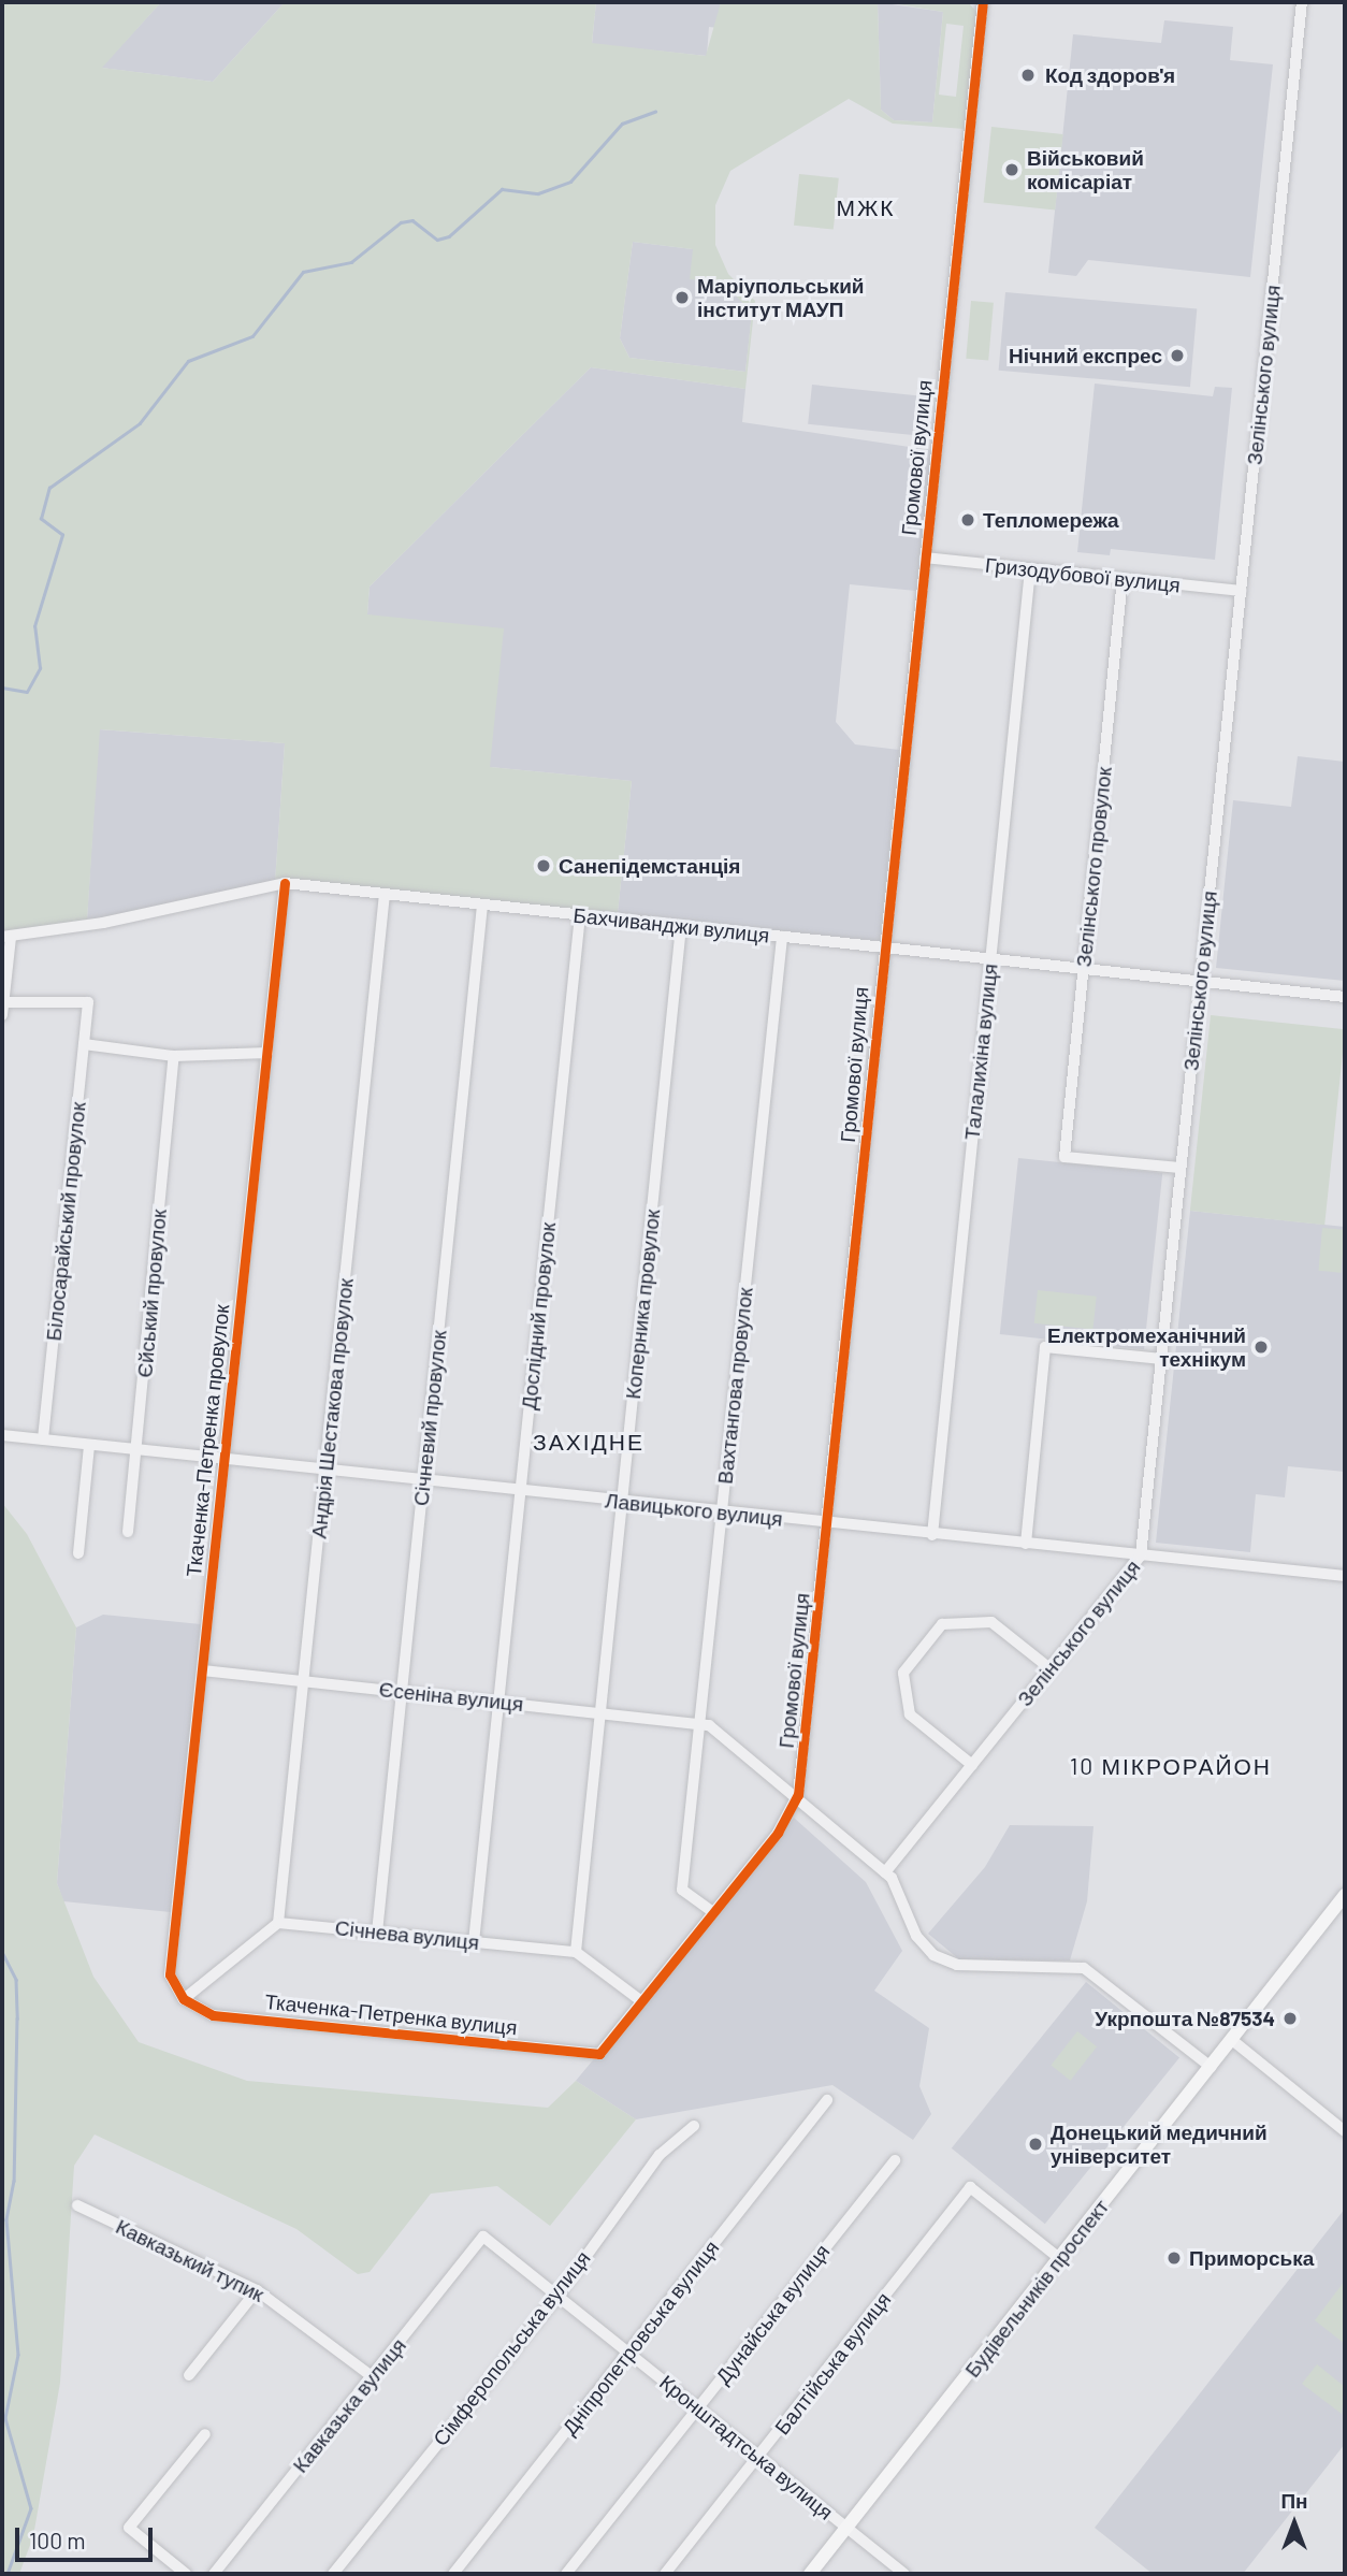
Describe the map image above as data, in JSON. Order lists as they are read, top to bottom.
{
  "streets": {
    "main road": ["Будівельників проспект"],
    "street": [
      "Зелінського вулиця",
      "Громової вулиця",
      "Гризодубової вулиця",
      "Зелінського провулок",
      "Бахчиванджи вулиця",
      "Талалихіна вулиця",
      "Білосарайський провулок",
      "Єйський провулок",
      "Коперника провулок",
      "Дослідний провулок",
      "Вахтангова провулок",
      "Андрія Шестакова провулок",
      "Січневий провулок",
      "Ткаченка-Петренка провулок",
      "Лавицького вулиця",
      "Єсеніна вулиця",
      "Січнева вулиця",
      "Ткаченка-Петренка вулиця",
      "Кавказький тупик",
      "Дунайська вулиця",
      "Дніпропетровська вулиця",
      "Сімферопольська вулиця",
      "Балтійська вулиця",
      "Кавказька вулиця",
      "Кронштадтська вулиця"
    ]
  },
  "crossings": [
    ["Зелінського вулиця", "Гризодубової вулиця"],
    ["Зелінського вулиця", "Зелінського провулок"],
    ["Зелінського вулиця", "Бахчиванджи вулиця"],
    ["Зелінського вулиця", "Лавицького вулиця"],
    ["Громової вулиця", "Гризодубової вулиця"],
    ["Громової вулиця", "Бахчиванджи вулиця"],
    ["Громової вулиця", "Вахтангова провулок"],
    ["Громової вулиця", "Лавицького вулиця"],
    ["Громової вулиця", "Ткаченка-Петренка вулиця"],
    ["Гризодубової вулиця", "Зелінського провулок"],
    ["Гризодубової вулиця", "Талалихіна вулиця"],
    ["Зелінського провулок", "Бахчиванджи вулиця"],
    ["Бахчиванджи вулиця", "Талалихіна вулиця"],
    ["Бахчиванджи вулиця", "Коперника провулок"],
    ["Бахчиванджи вулиця", "Дослідний провулок"],
    ["Бахчиванджи вулиця", "Вахтангова провулок"],
    ["Бахчиванджи вулиця", "Андрія Шестакова провулок"],
    ["Бахчиванджи вулиця", "Січневий провулок"],
    ["Бахчиванджи вулиця", "Ткаченка-Петренка провулок"],
    ["Талалихіна вулиця", "Лавицького вулиця"],
    ["Білосарайський провулок", "Лавицького вулиця"],
    ["Єйський провулок", "Лавицького вулиця"],
    ["Коперника провулок", "Лавицького вулиця"],
    ["Коперника провулок", "Єсеніна вулиця"],
    ["Коперника провулок", "Січнева вулиця"],
    ["Дослідний провулок", "Лавицького вулиця"],
    ["Дослідний провулок", "Єсеніна вулиця"],
    ["Дослідний провулок", "Січнева вулиця"],
    ["Вахтангова провулок", "Лавицького вулиця"],
    ["Вахтангова провулок", "Єсеніна вулиця"],
    ["Андрія Шестакова провулок", "Лавицького вулиця"],
    ["Андрія Шестакова провулок", "Єсеніна вулиця"],
    ["Андрія Шестакова провулок", "Січнева вулиця"],
    ["Січневий провулок", "Лавицького вулиця"],
    ["Січневий провулок", "Єсеніна вулиця"],
    ["Січневий провулок", "Січнева вулиця"],
    ["Ткаченка-Петренка провулок", "Лавицького вулиця"],
    ["Ткаченка-Петренка провулок", "Єсеніна вулиця"],
    ["Ткаченка-Петренка провулок", "Ткаченка-Петренка вулиця"],
    ["Кавказький тупик", "Кавказька вулиця"],
    ["Будівельників проспект", "Балтійська вулиця"],
    ["Будівельників проспект", "Кронштадтська вулиця"],
    ["Дунайська вулиця", "Кронштадтська вулиця"],
    ["Дніпропетровська вулиця", "Кронштадтська вулиця"],
    ["Сімферопольська вулиця", "Кронштадтська вулиця"],
    ["Балтійська вулиця", "Кронштадтська вулиця"],
    ["Кавказька вулиця", "Кронштадтська вулиця"]
  ],
  "districts": ["МЖК", "ЗАХІДНЕ", "10 МІКРОРАЙОН"],
  "places": [
    "Код здоров'я",
    "Військовий комісаріат",
    "Маріупольський інститут МАУП",
    "Нічний експрес",
    "Тепломережа",
    "Санепідемстанція",
    "Електромеханічний технікум",
    "Укрпошта №87534",
    "Донецький медичний університет",
    "Приморська"
  ],
  "scale_bar": "100 m",
  "north": "top"
}
